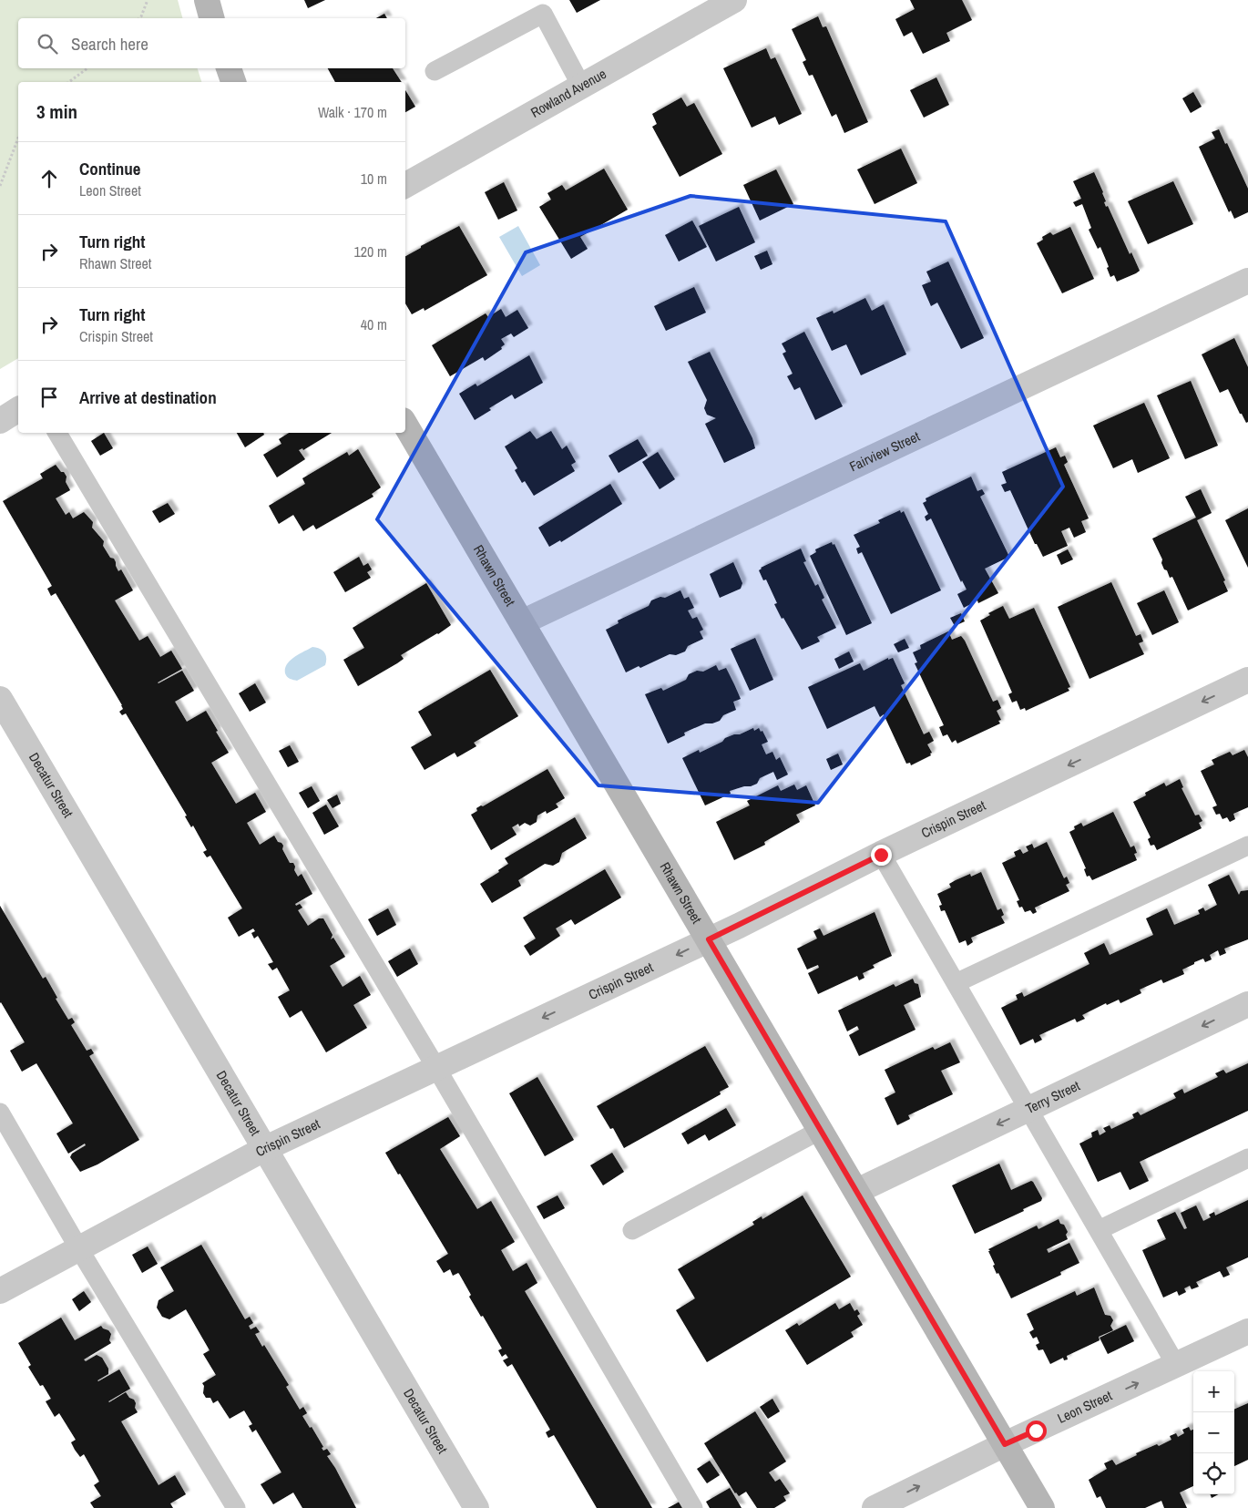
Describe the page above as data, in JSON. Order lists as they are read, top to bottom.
{
  "streets": {
    "main road": ["Rhawn Street"],
    "street": [
      "Rowland Avenue",
      "Fairview Street",
      "Decatur Street",
      "Crispin Street",
      "Terry Street",
      "Leon Street"
    ]
  },
  "crossings": [
    ["Fairview Street", "Rhawn Street"],
    ["Rhawn Street", "Crispin Street"],
    ["Rhawn Street", "Terry Street"],
    ["Rhawn Street", "Leon Street"],
    ["Decatur Street", "Crispin Street"]
  ],
  "one_way": ["Crispin Street", "Terry Street", "Leon Street"],
  "page": {
    "search": "Search here",
    "heading": ["3 min", "Walk · 170 m"],
    "list": [
      ["Continue", "Leon Street", "10 m"],
      ["Turn right", "Rhawn Street", "120 m"],
      ["Turn right", "Crispin Street", "40 m"],
      "Arrive at destination"
    ],
    "map_buttons": ["+", "−"]
  }
}
